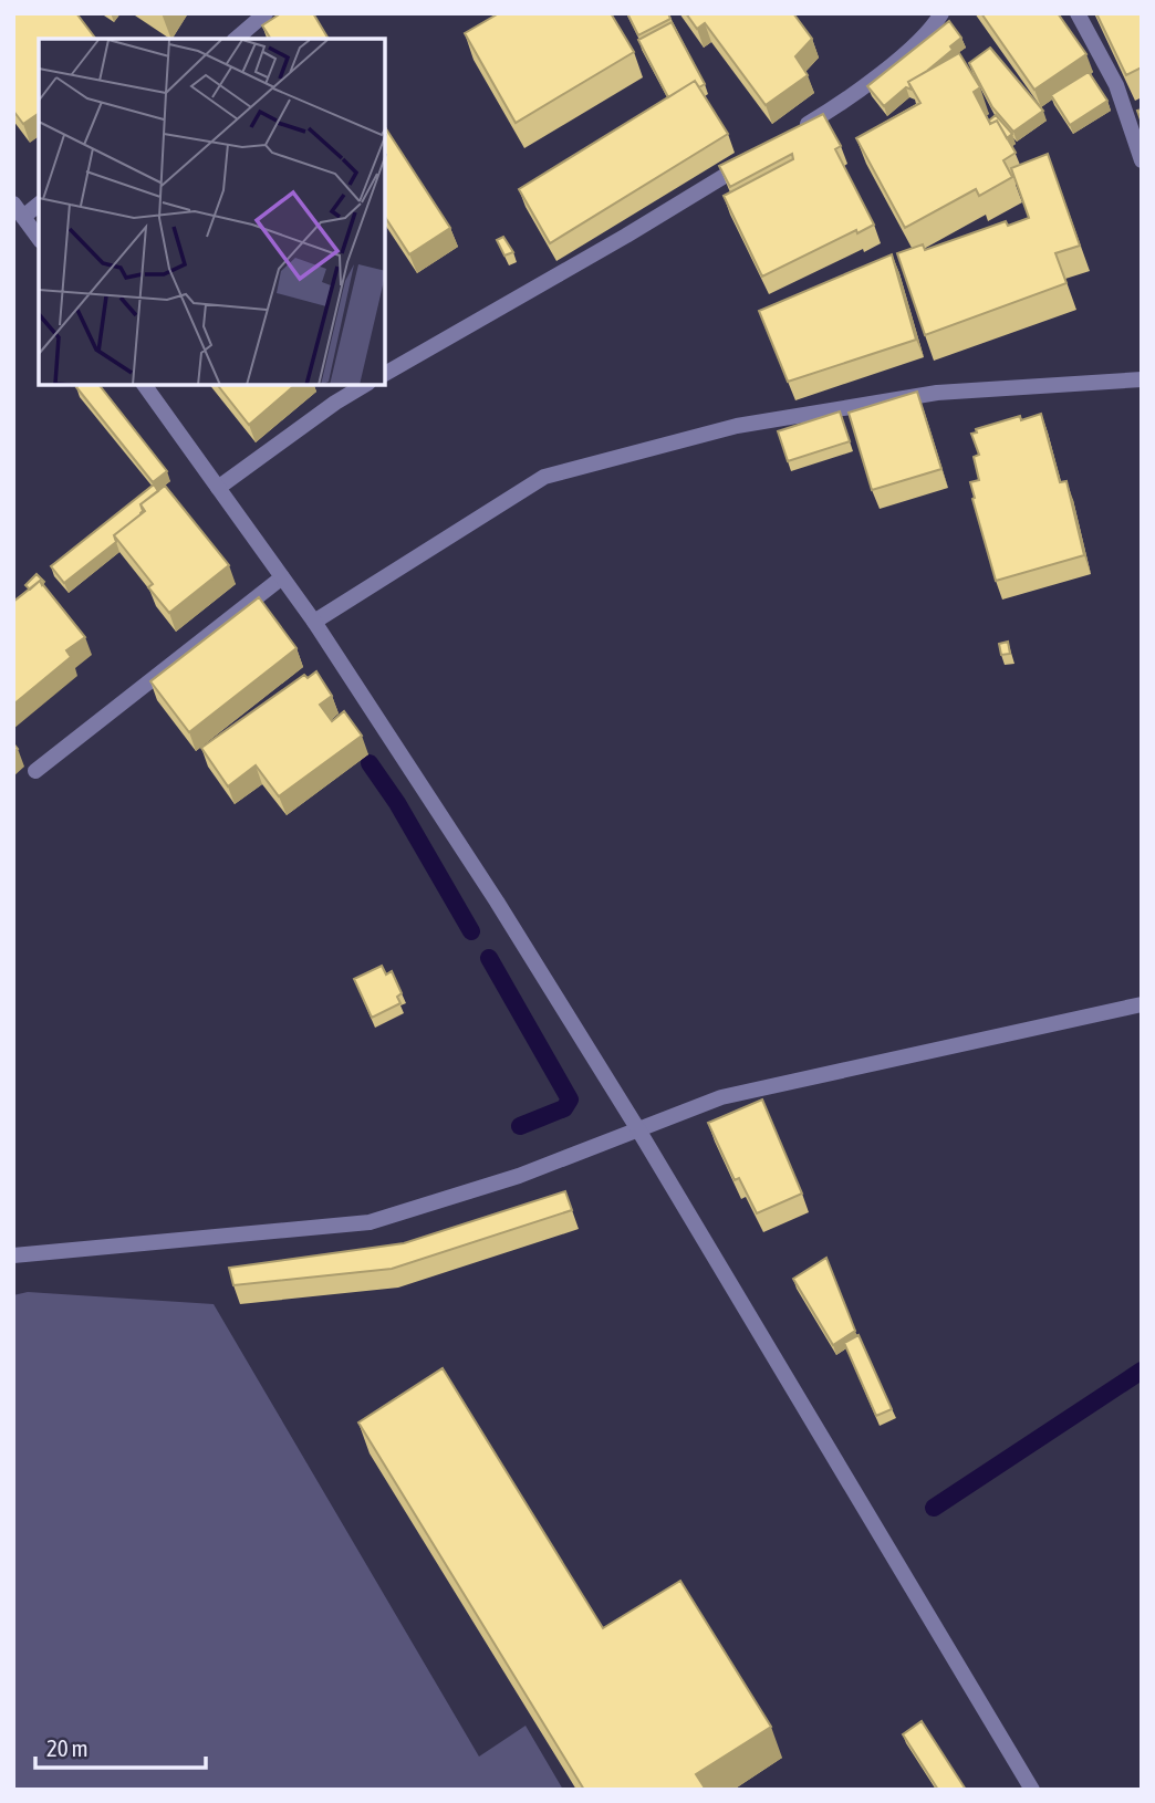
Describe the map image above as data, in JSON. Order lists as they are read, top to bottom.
{
  "scale_bar": "20 m"
}
